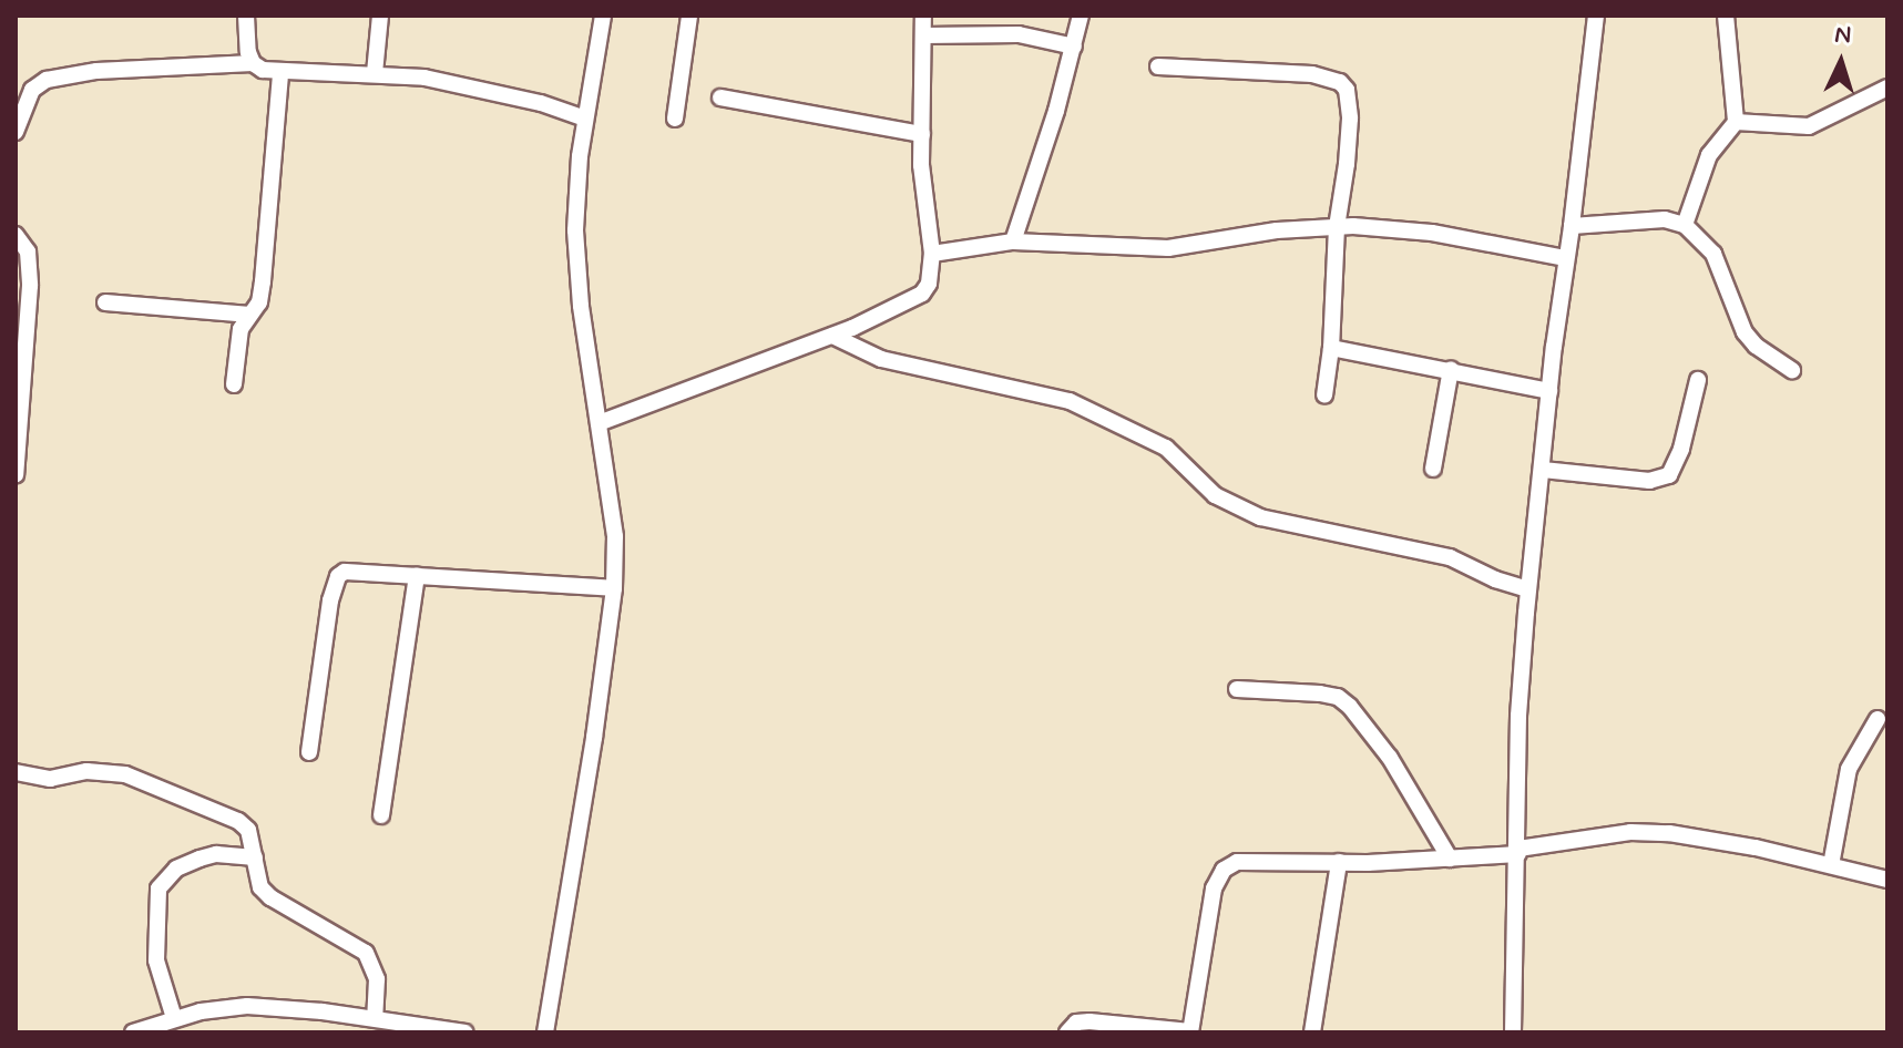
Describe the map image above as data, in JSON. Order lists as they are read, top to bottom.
{
  "north": "top"
}
